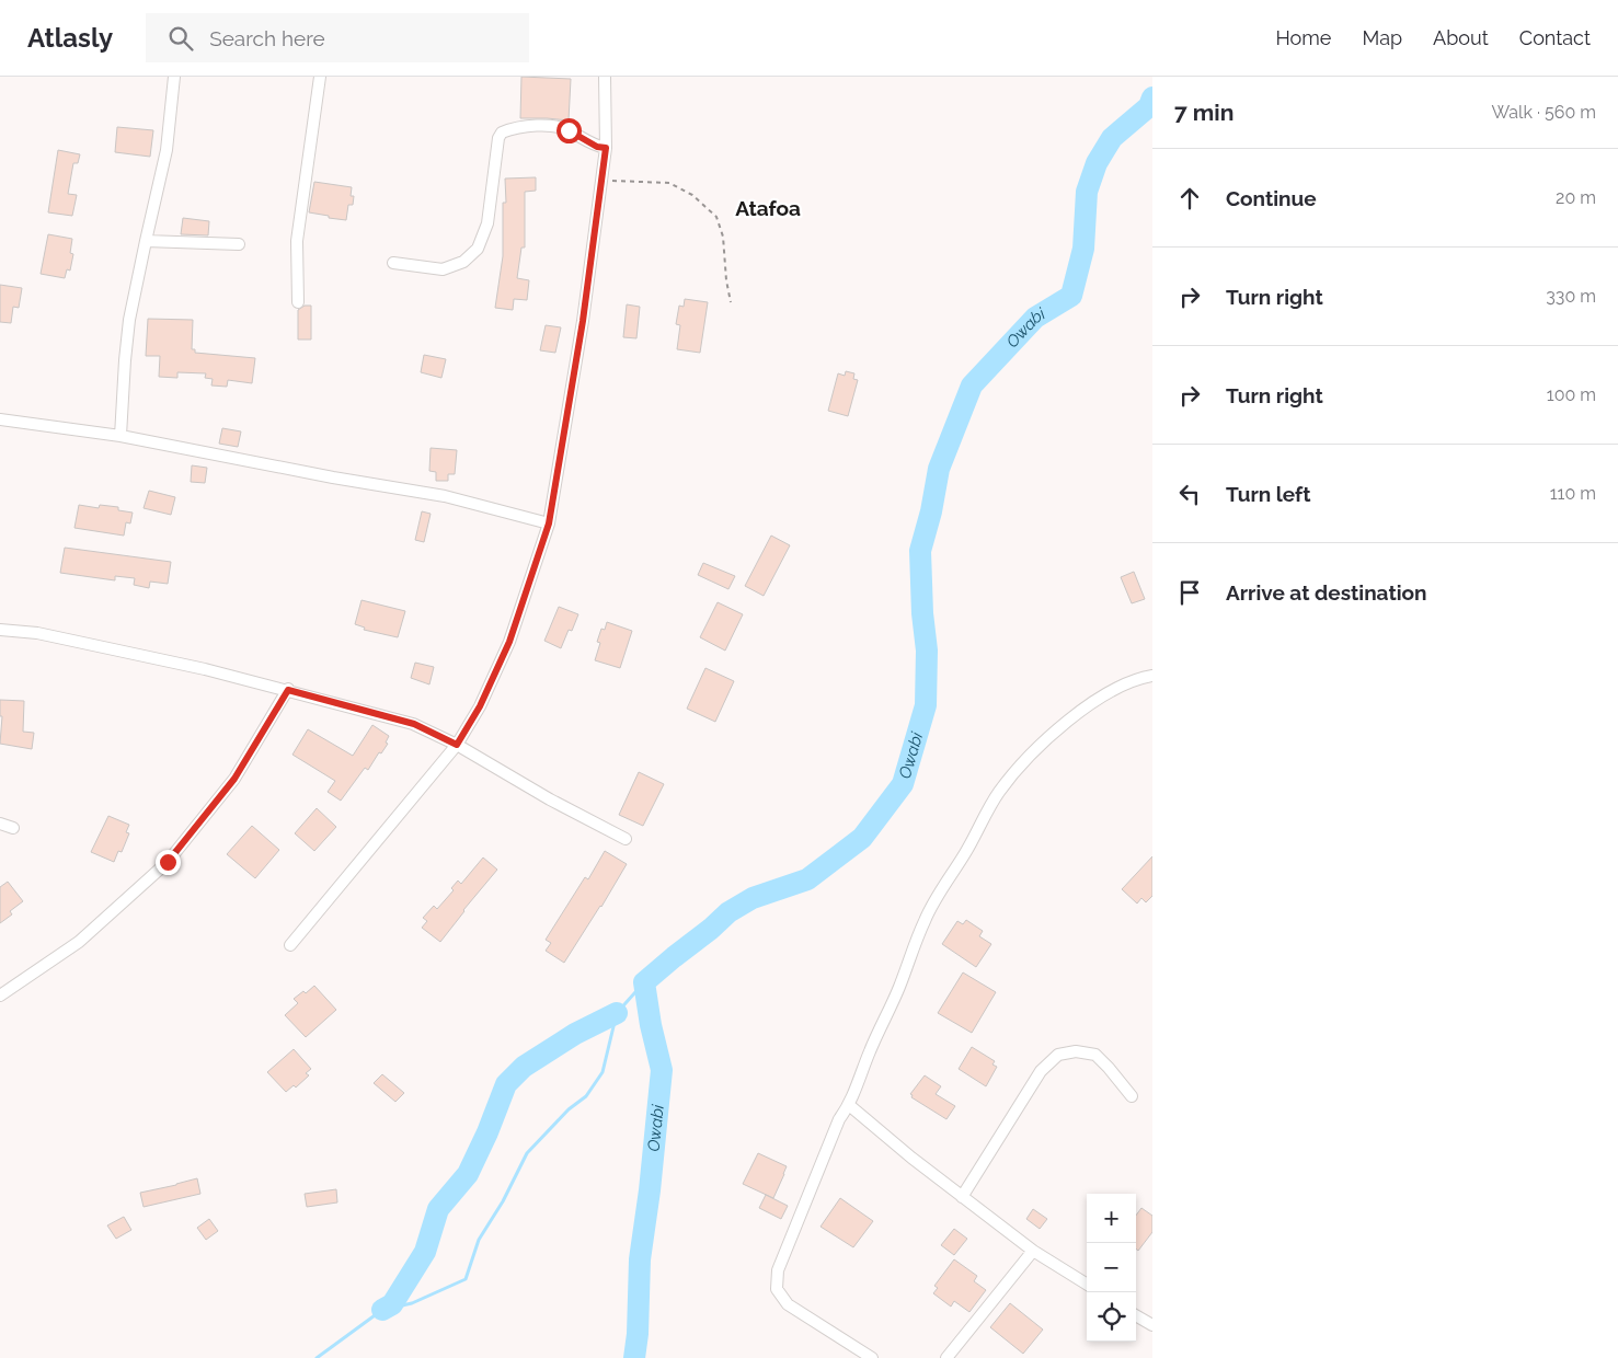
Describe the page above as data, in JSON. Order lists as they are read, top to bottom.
{
  "districts": ["Atafoa"],
  "water": ["Owabi"],
  "page": {
    "header": "Atlasly",
    "search": "Search here",
    "nav": [
      "Home",
      "Map",
      "About",
      "Contact"
    ],
    "heading": ["7 min", "Walk · 560 m"],
    "list": [
      ["Continue", "20 m"],
      ["Turn right", "330 m"],
      ["Turn right", "100 m"],
      ["Turn left", "110 m"],
      "Arrive at destination"
    ],
    "map_buttons": ["+", "−"]
  }
}
